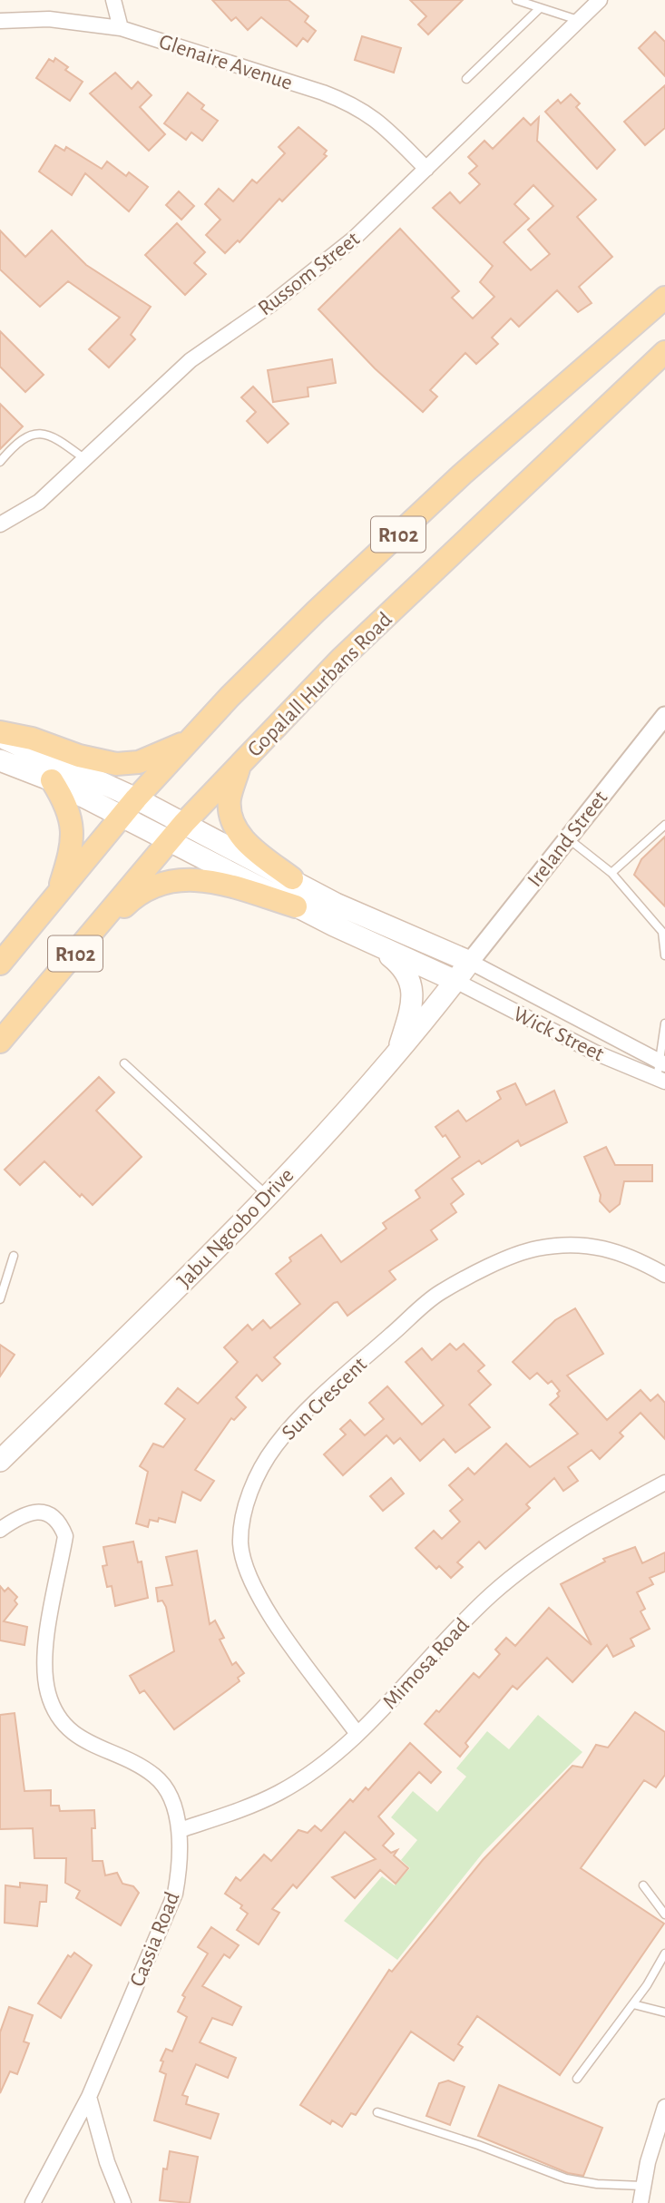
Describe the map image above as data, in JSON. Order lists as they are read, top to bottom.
{
  "streets": {
    "main road": ["R102", "Gopalall Hurbans Road", "Jabu Ngcobo Drive"],
    "street": [
      "Glenaire Avenue",
      "Russom Street",
      "Ireland Street",
      "Wick Street",
      "Sun Crescent",
      "Mimosa Road",
      "Cassia Road"
    ]
  },
  "crossings": [
    ["Glenaire Avenue", "Russom Street"],
    ["Ireland Street", "Wick Street"],
    ["Ireland Street", "Jabu Ngcobo Drive"],
    ["Wick Street", "Jabu Ngcobo Drive"],
    ["Sun Crescent", "Mimosa Road"],
    ["Mimosa Road", "Cassia Road"]
  ]
}
